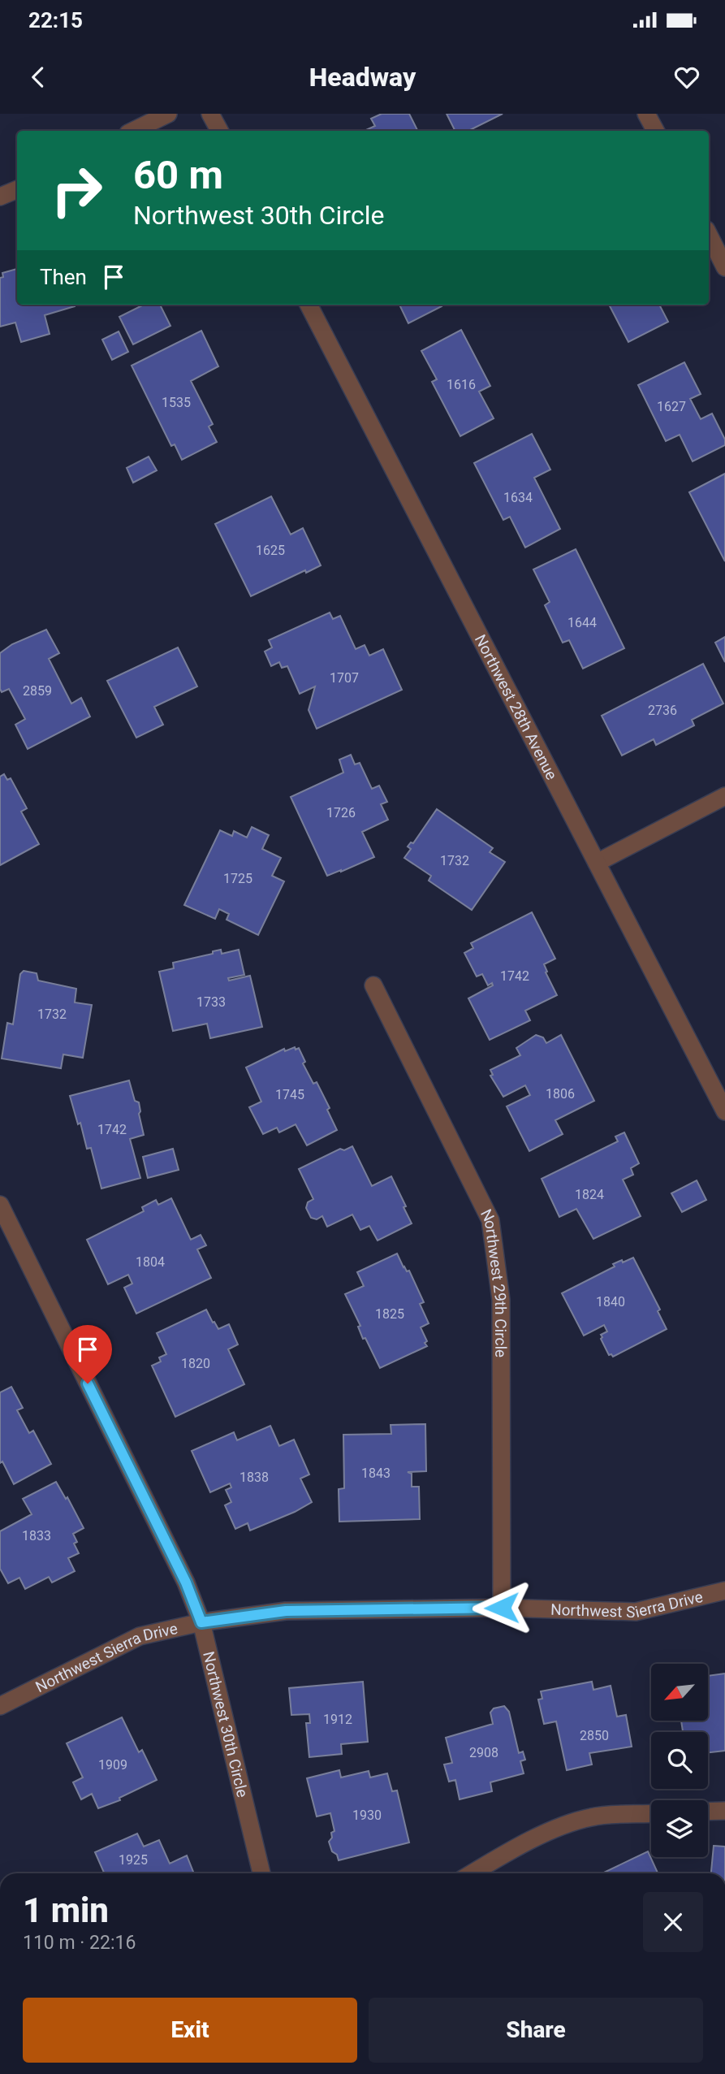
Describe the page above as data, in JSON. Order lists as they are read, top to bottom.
{
  "streets": {
    "street": [
      "Northwest 28th Avenue",
      "Northwest 29th Circle",
      "Northwest Sierra Drive",
      "Northwest 30th Circle"
    ]
  },
  "crossings": [
    ["Northwest 29th Circle", "Northwest Sierra Drive"],
    ["Northwest Sierra Drive", "Northwest 30th Circle"]
  ],
  "house_numbers": [
    "1616",
    "1535",
    "1627",
    "1634",
    "1625",
    "1644",
    "1707",
    "2859",
    "2736",
    "1726",
    "1732",
    "1725",
    "1742",
    "1733",
    "1732",
    "1806",
    "1745",
    "1742",
    "1824",
    "1804",
    "1840",
    "1825",
    "1820",
    "1843",
    "1838",
    "1833",
    "1912",
    "2850",
    "2908",
    "1909",
    "1930",
    "1925"
  ],
  "north": "bottom left",
  "page": {
    "status": "22:15",
    "header": "Headway",
    "turn": ["60 m", "Northwest 30th Circle"],
    "then": "Then",
    "heading": ["1 min", "110 m · 22:16"],
    "buttons": ["Exit", "Share"]
  }
}
